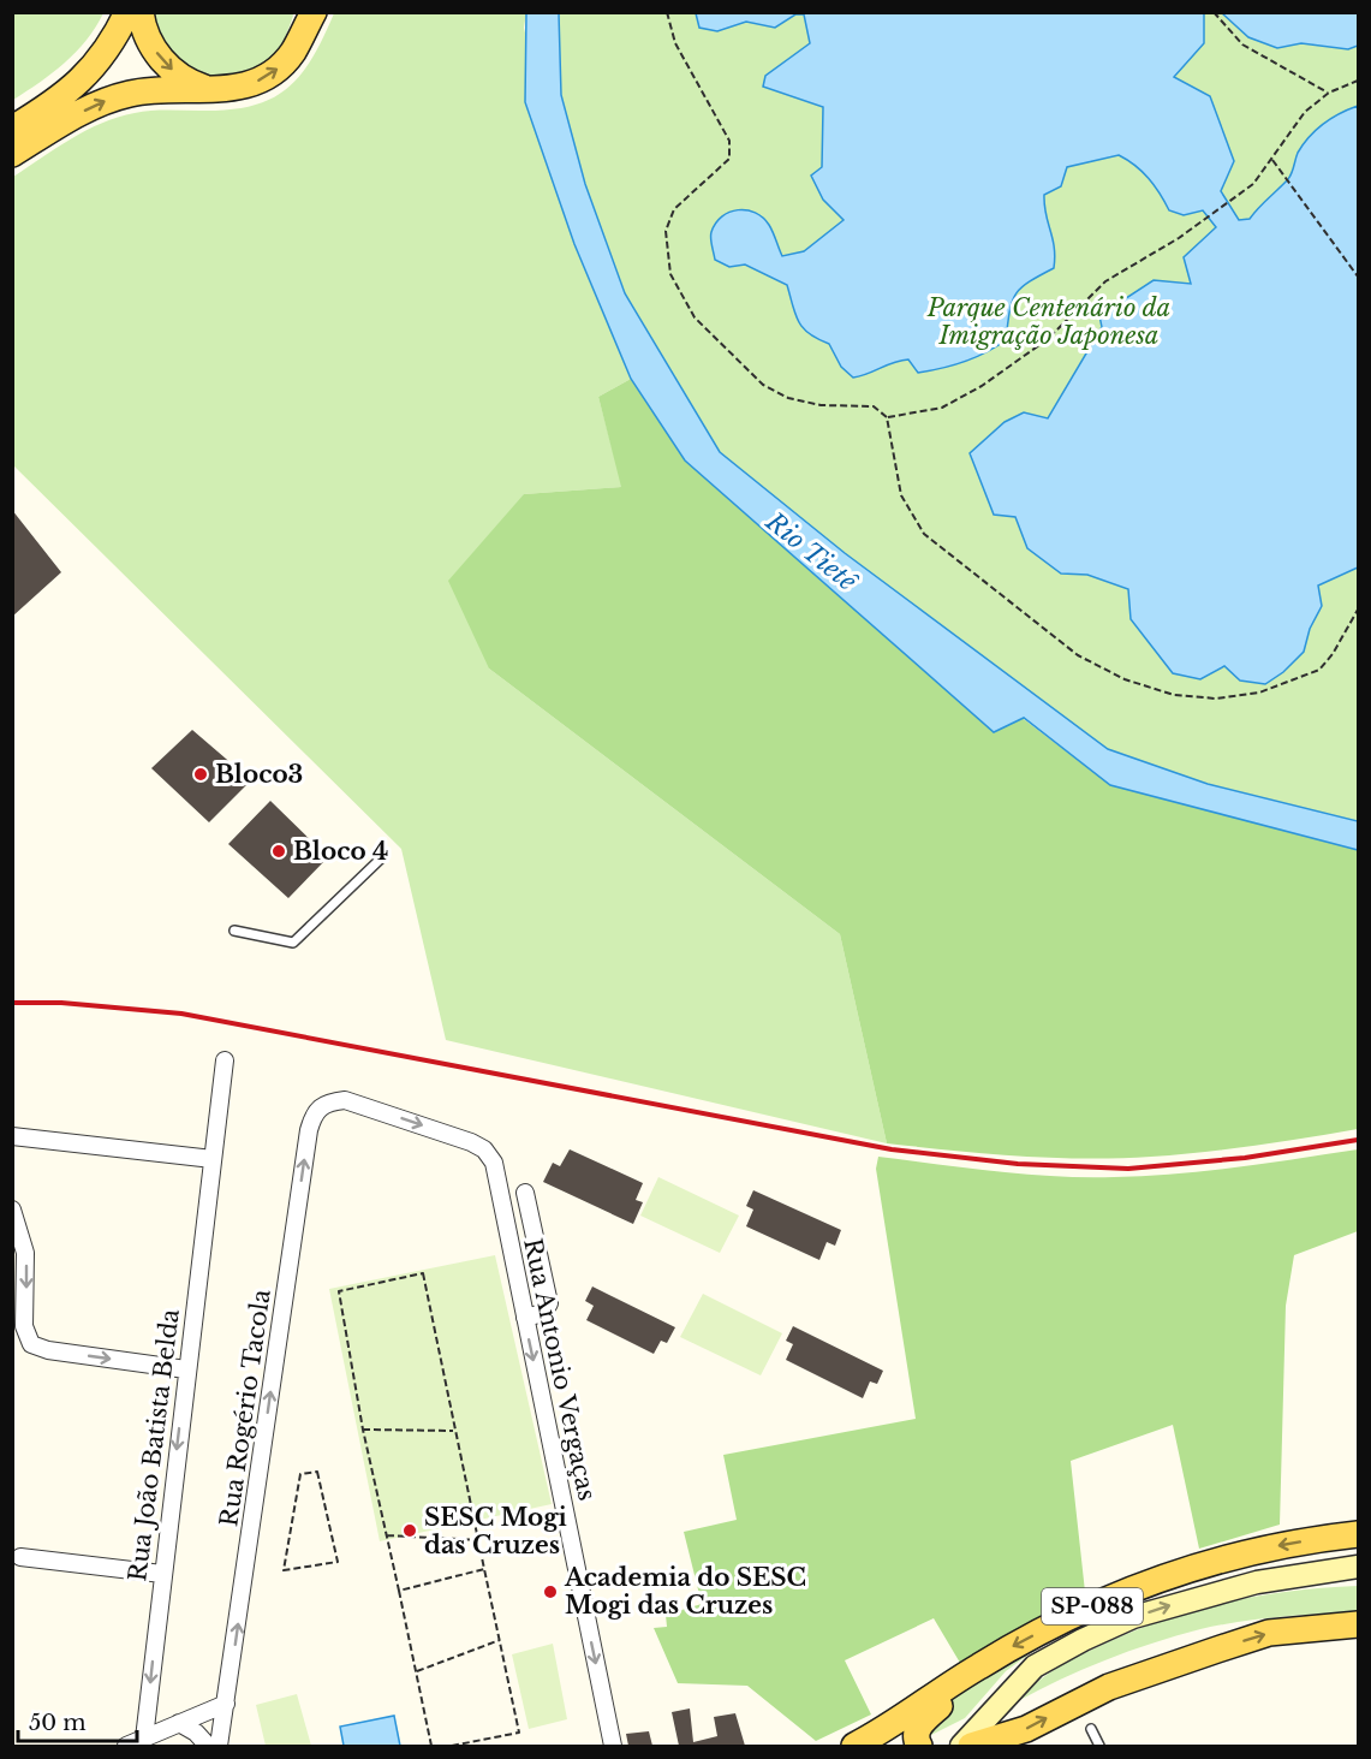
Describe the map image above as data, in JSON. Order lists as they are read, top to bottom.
{
  "streets": {
    "main road": ["SP-088"],
    "street": ["Rua Antonio Vergaças", "Rua Rogério Tacola", "Rua João Batista Belda"]
  },
  "crossings": [
    ["Rua Antonio Vergaças", "Rua Rogério Tacola"]
  ],
  "one_way": ["Rua Antonio Vergaças", "Rua Rogério Tacola", "Rua João Batista Belda"],
  "water": ["Rio Tietê"],
  "parks": ["Parque Centenário da Imigração Japonesa"],
  "places": [
    "Bloco3",
    "Bloco 4",
    "SESC Mogi das Cruzes",
    "Academia do SESC Mogi das Cruzes"
  ],
  "scale_bar": "50 m"
}
